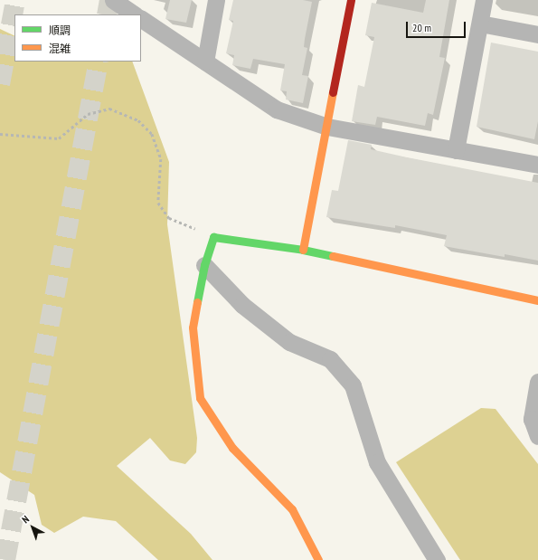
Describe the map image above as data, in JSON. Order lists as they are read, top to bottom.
{
  "legend": ["順調", "混雑"],
  "scale_bar": "20 m",
  "north": "top left"
}
